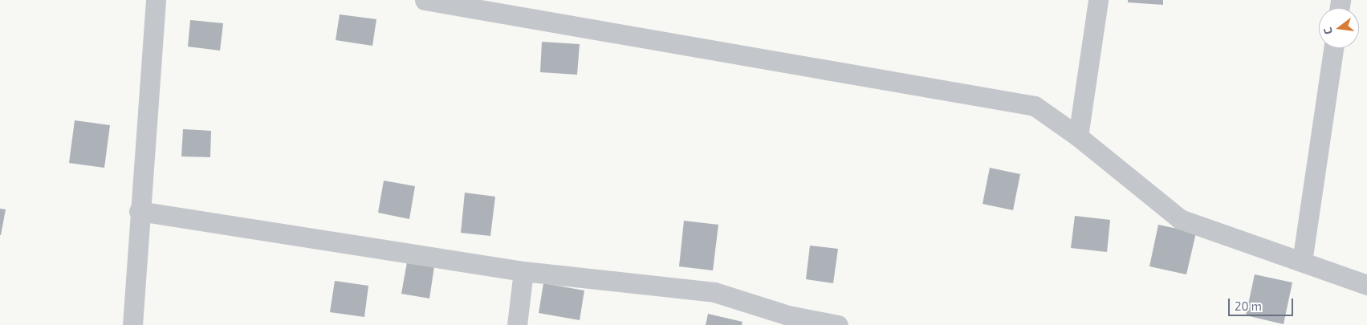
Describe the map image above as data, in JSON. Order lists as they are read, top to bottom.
{
  "scale_bar": "20 m",
  "north": "left"
}
